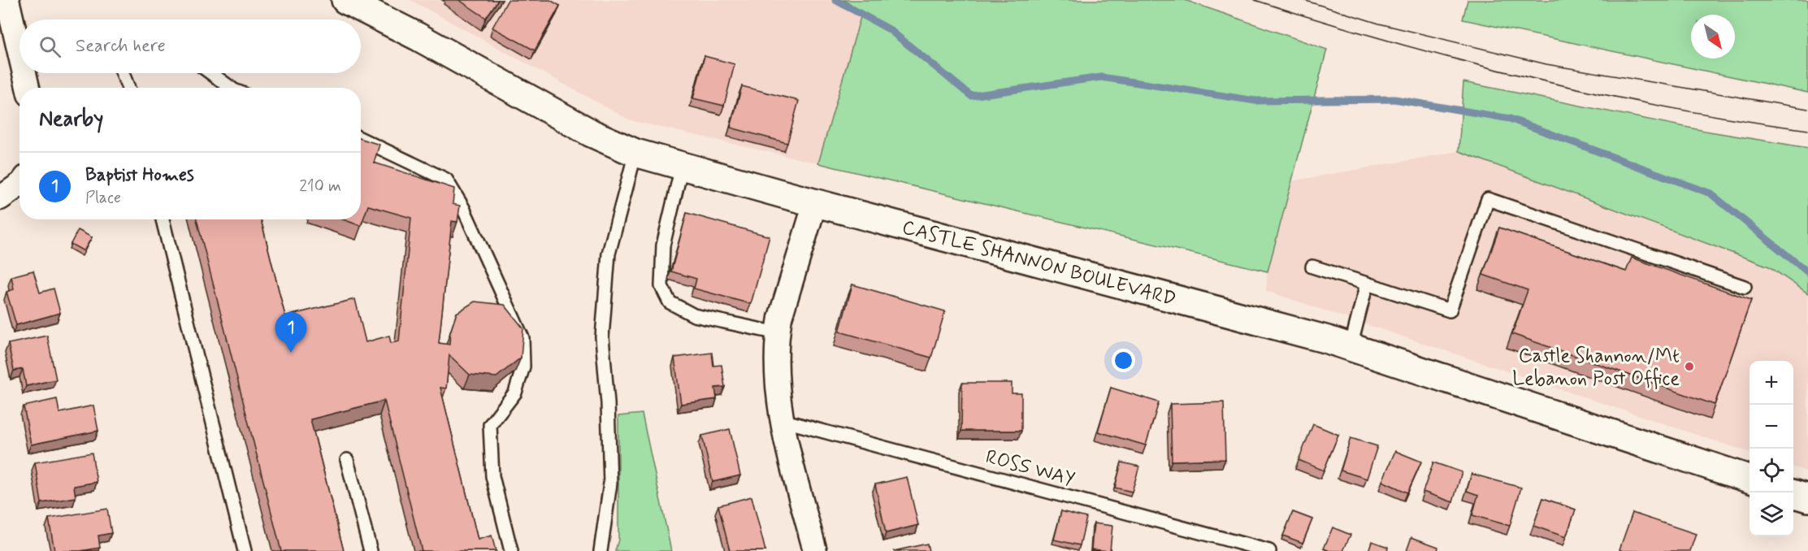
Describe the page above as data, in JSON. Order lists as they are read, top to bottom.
{
  "streets": {
    "street": ["CASTLE SHANNON BOULEVARD"],
    "lane": ["ROSS WAY"]
  },
  "places": ["Castle Shannon/Mt Lebanon Post Office"],
  "north": "bottom right",
  "page": {
    "search": "Search here",
    "heading": "Nearby",
    "list": [
      {
        "mark": "1",
        "name": "Baptist Homes",
        "note": "Place",
        "value": "210 m"
      }
    ],
    "pins": "1",
    "map_buttons": ["+", "−"]
  }
}
